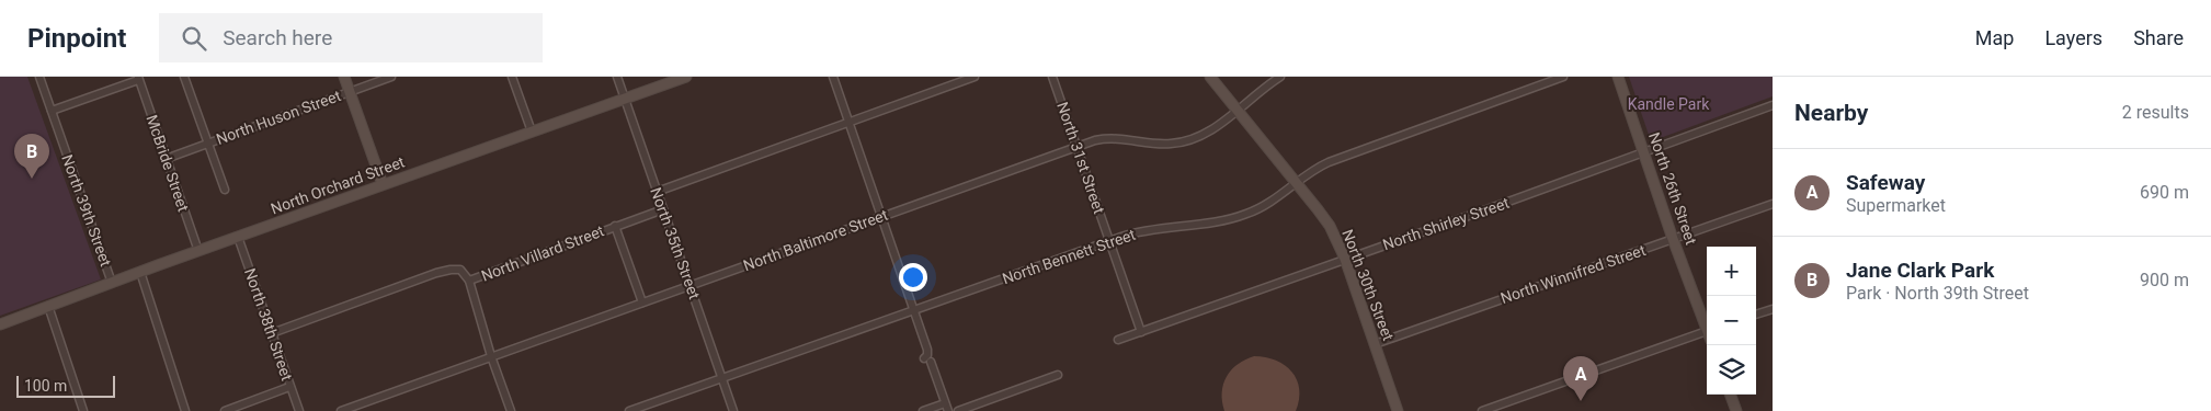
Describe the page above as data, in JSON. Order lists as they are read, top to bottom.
{
  "streets": {
    "street": [
      "North Huson Street",
      "North 31st Street",
      "McBride Street",
      "North Orchard Street",
      "North 26th Street",
      "North 39th Street",
      "North Shirley Street",
      "North Baltimore Street",
      "North 35th Street",
      "North Villard Street",
      "North Bennett Street",
      "North Winnifred Street",
      "North 30th Street",
      "North 38th Street"
    ]
  },
  "crossings": [
    ["North Huson Street", "McBride Street"],
    ["North 31st Street", "North Shirley Street"],
    ["North 31st Street", "North Baltimore Street"],
    ["North 31st Street", "North Bennett Street"],
    ["McBride Street", "North Orchard Street"],
    ["North Orchard Street", "North 39th Street"],
    ["North Orchard Street", "North 35th Street"],
    ["North Orchard Street", "North 38th Street"],
    ["North 26th Street", "North Shirley Street"],
    ["North 26th Street", "North Winnifred Street"],
    ["North Shirley Street", "North 30th Street"],
    ["North Baltimore Street", "North 35th Street"],
    ["North Baltimore Street", "North 30th Street"],
    ["North 35th Street", "North Villard Street"],
    ["North 35th Street", "North Bennett Street"],
    ["North Villard Street", "North 38th Street"],
    ["North Bennett Street", "North 30th Street"],
    ["North Winnifred Street", "North 30th Street"]
  ],
  "parks": ["Kandle Park"],
  "scale_bar": "100 m",
  "page": {
    "header": "Pinpoint",
    "search": "Search here",
    "nav": ["Map", "Layers", "Share"],
    "heading": ["Nearby", "2 results"],
    "pins": ["B", "A"],
    "list": [
      {
        "mark": "A",
        "name": "Safeway",
        "note": "Supermarket",
        "value": "690 m"
      },
      {
        "mark": "B",
        "name": "Jane Clark Park",
        "note": "Park · North 39th Street",
        "value": "900 m"
      }
    ],
    "map_buttons": ["+", "−"],
    "scale": "100 m"
  }
}
